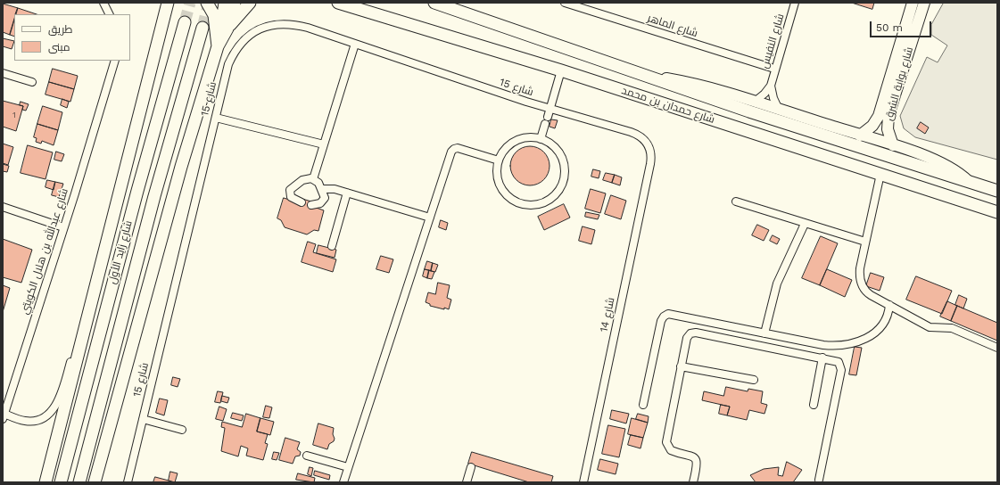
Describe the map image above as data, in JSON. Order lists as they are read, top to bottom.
{
  "streets": {
    "main road": ["شارع حمدان بن محمد", "شارع زايد الأول"],
    "street": [
      "شارع الماهر",
      "شارع النفيس",
      "شارع بوابة الشرق",
      "شارع 15",
      "شارع عبدالله بن هلال الكويتي",
      "شارع 14"
    ]
  },
  "crossings": [
    ["شارع الماهر", "شارع النفيس"],
    ["شارع 15", "شارع 14"]
  ],
  "house_numbers": ["1"],
  "legend": ["طريق", "مبنى"],
  "scale_bar": "50 m"
}
